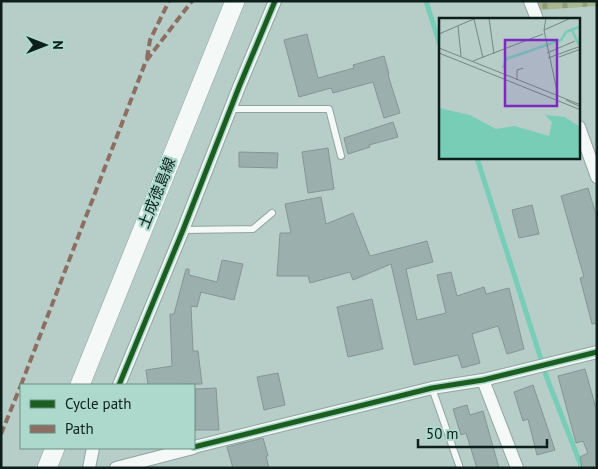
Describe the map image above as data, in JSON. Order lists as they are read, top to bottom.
{
  "streets": {
    "main road": ["土成徳島線"]
  },
  "legend": ["Cycle path", "Path"],
  "scale_bar": "50 m",
  "north": "right"
}
